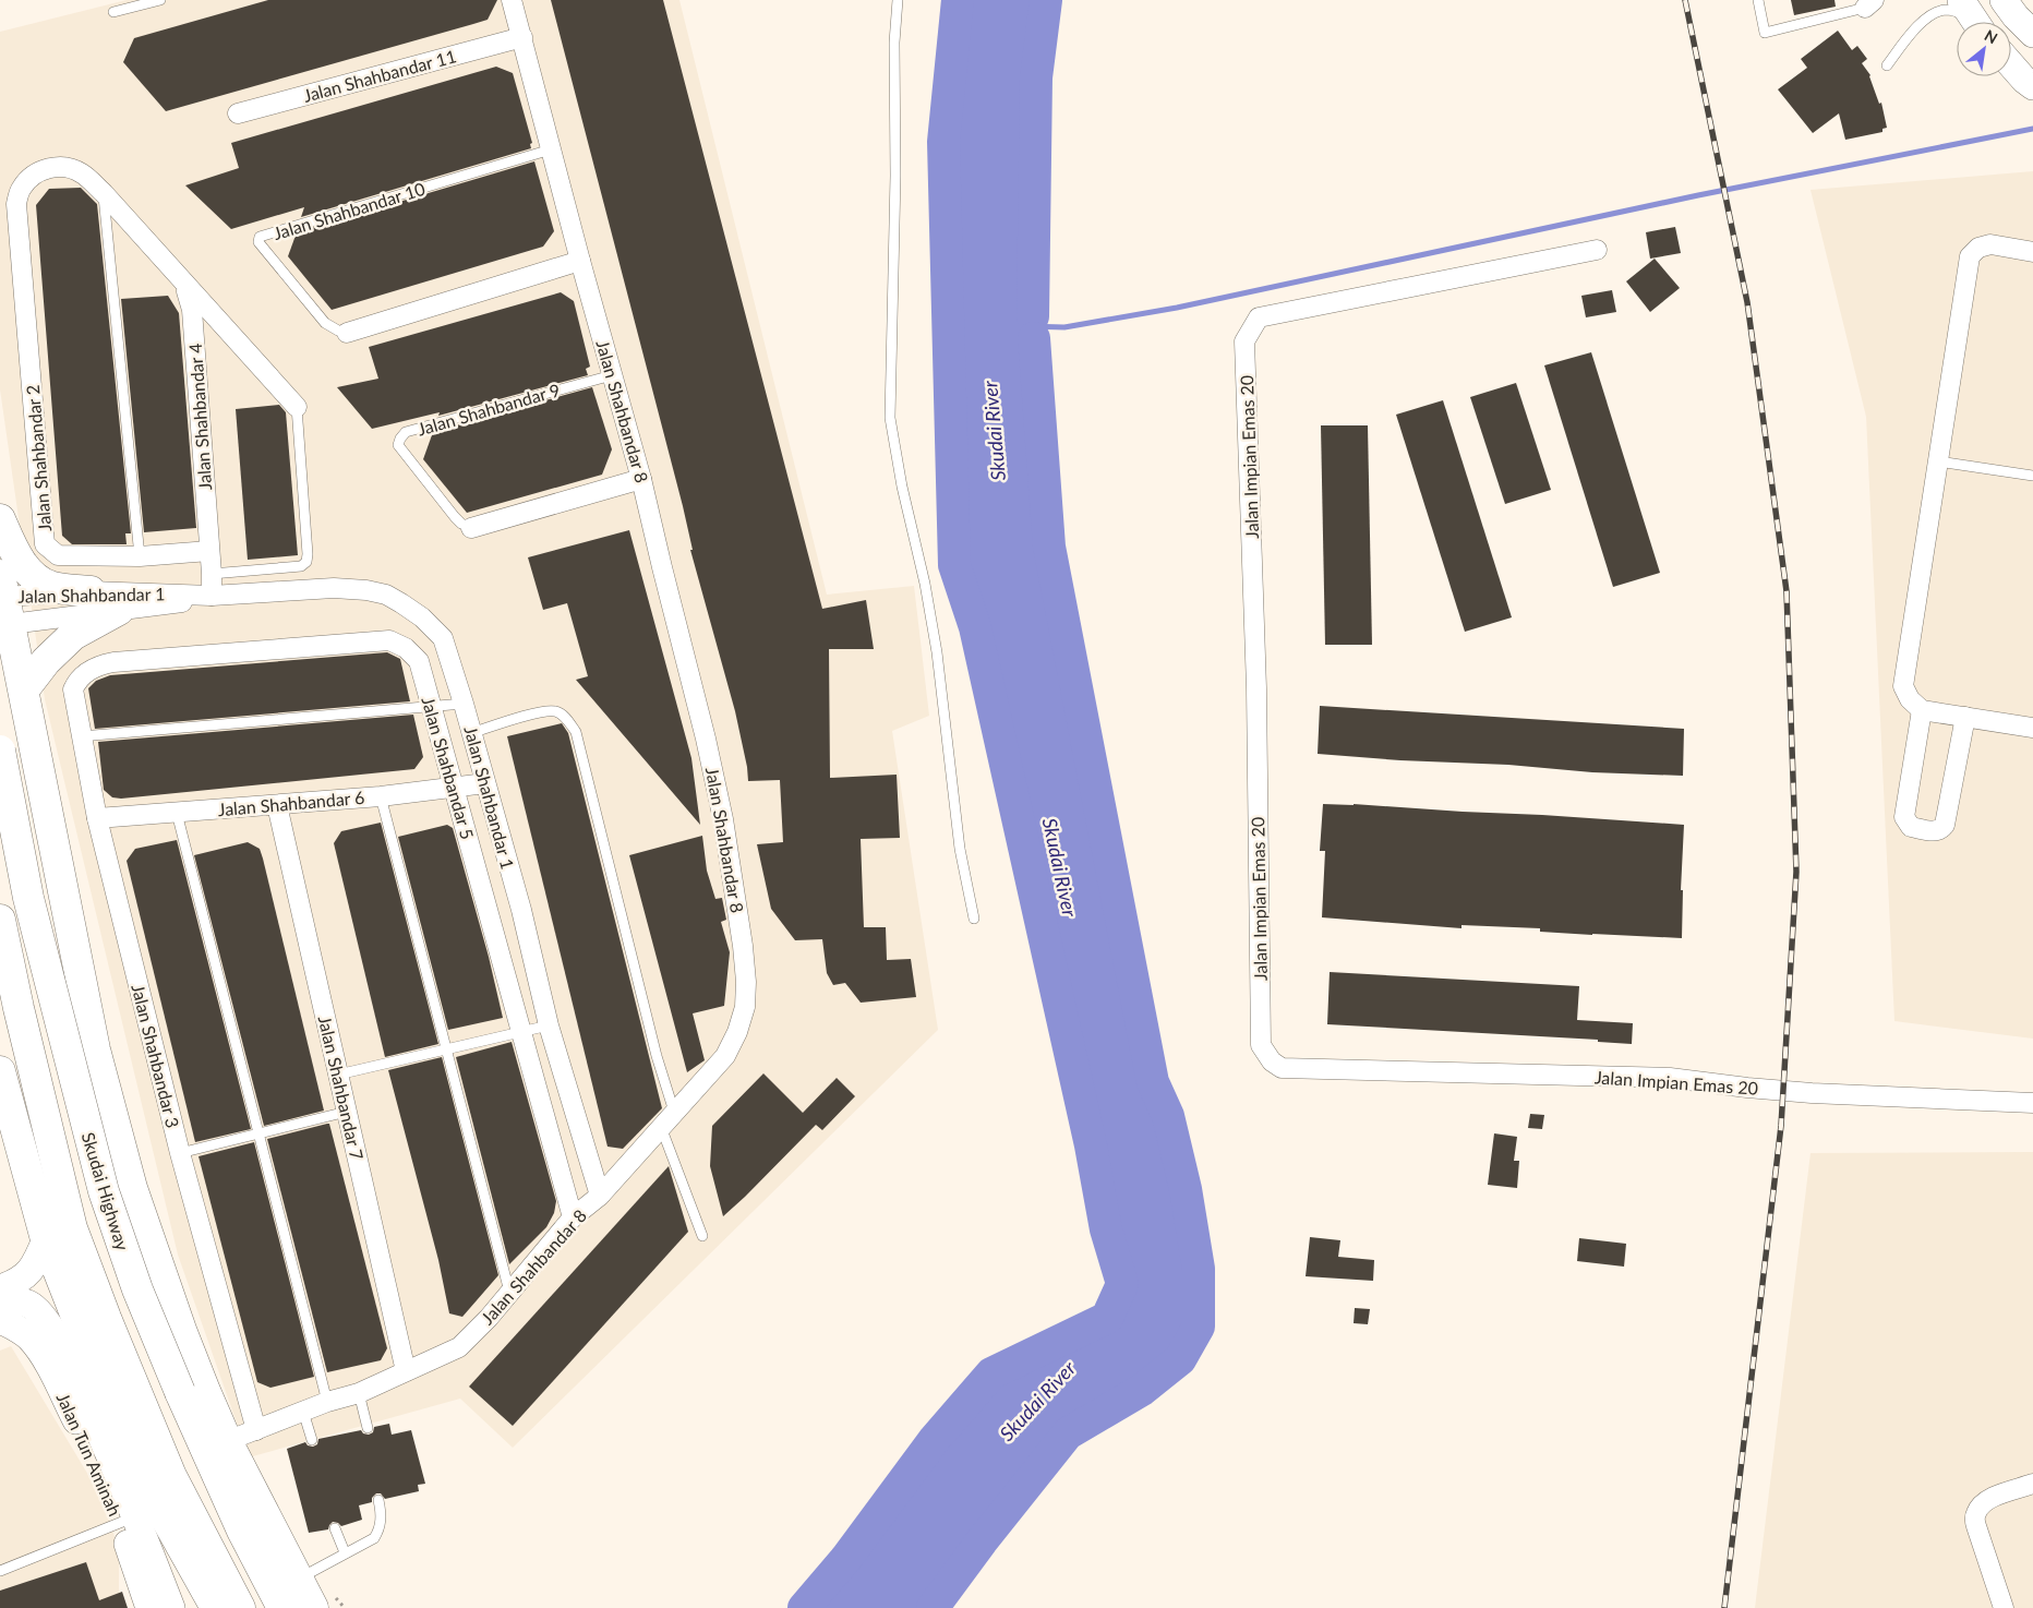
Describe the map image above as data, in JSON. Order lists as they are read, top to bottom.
{
  "streets": {
    "main road": ["Skudai Highway"],
    "street": [
      "Jalan Shahbandar 11",
      "Jalan Shahbandar 10",
      "Jalan Shahbandar 9",
      "Jalan Shahbandar 8",
      "Jalan Shahbandar 4",
      "Jalan Impian Emas 20",
      "Jalan Shahbandar 2",
      "Jalan Shahbandar 1",
      "Jalan Shahbandar 5",
      "Jalan Shahbandar 6",
      "Jalan Shahbandar 3",
      "Jalan Shahbandar 7",
      "Jalan Tun Aminah"
    ]
  },
  "crossings": [
    ["Jalan Shahbandar 11", "Jalan Shahbandar 8"],
    ["Jalan Shahbandar 10", "Jalan Shahbandar 8"],
    ["Jalan Shahbandar 9", "Jalan Shahbandar 8"],
    ["Jalan Shahbandar 8", "Jalan Shahbandar 1"],
    ["Jalan Shahbandar 8", "Jalan Shahbandar 5"],
    ["Jalan Shahbandar 8", "Jalan Shahbandar 3"],
    ["Jalan Shahbandar 8", "Jalan Shahbandar 7"],
    ["Jalan Shahbandar 4", "Jalan Shahbandar 2"],
    ["Jalan Shahbandar 4", "Jalan Shahbandar 1"],
    ["Jalan Shahbandar 1", "Jalan Shahbandar 6"],
    ["Jalan Shahbandar 5", "Jalan Shahbandar 6"],
    ["Jalan Shahbandar 5", "Jalan Shahbandar 3"],
    ["Jalan Shahbandar 6", "Jalan Shahbandar 3"],
    ["Jalan Shahbandar 6", "Jalan Shahbandar 7"]
  ],
  "water": ["Skudai River"],
  "north": "top right"
}
